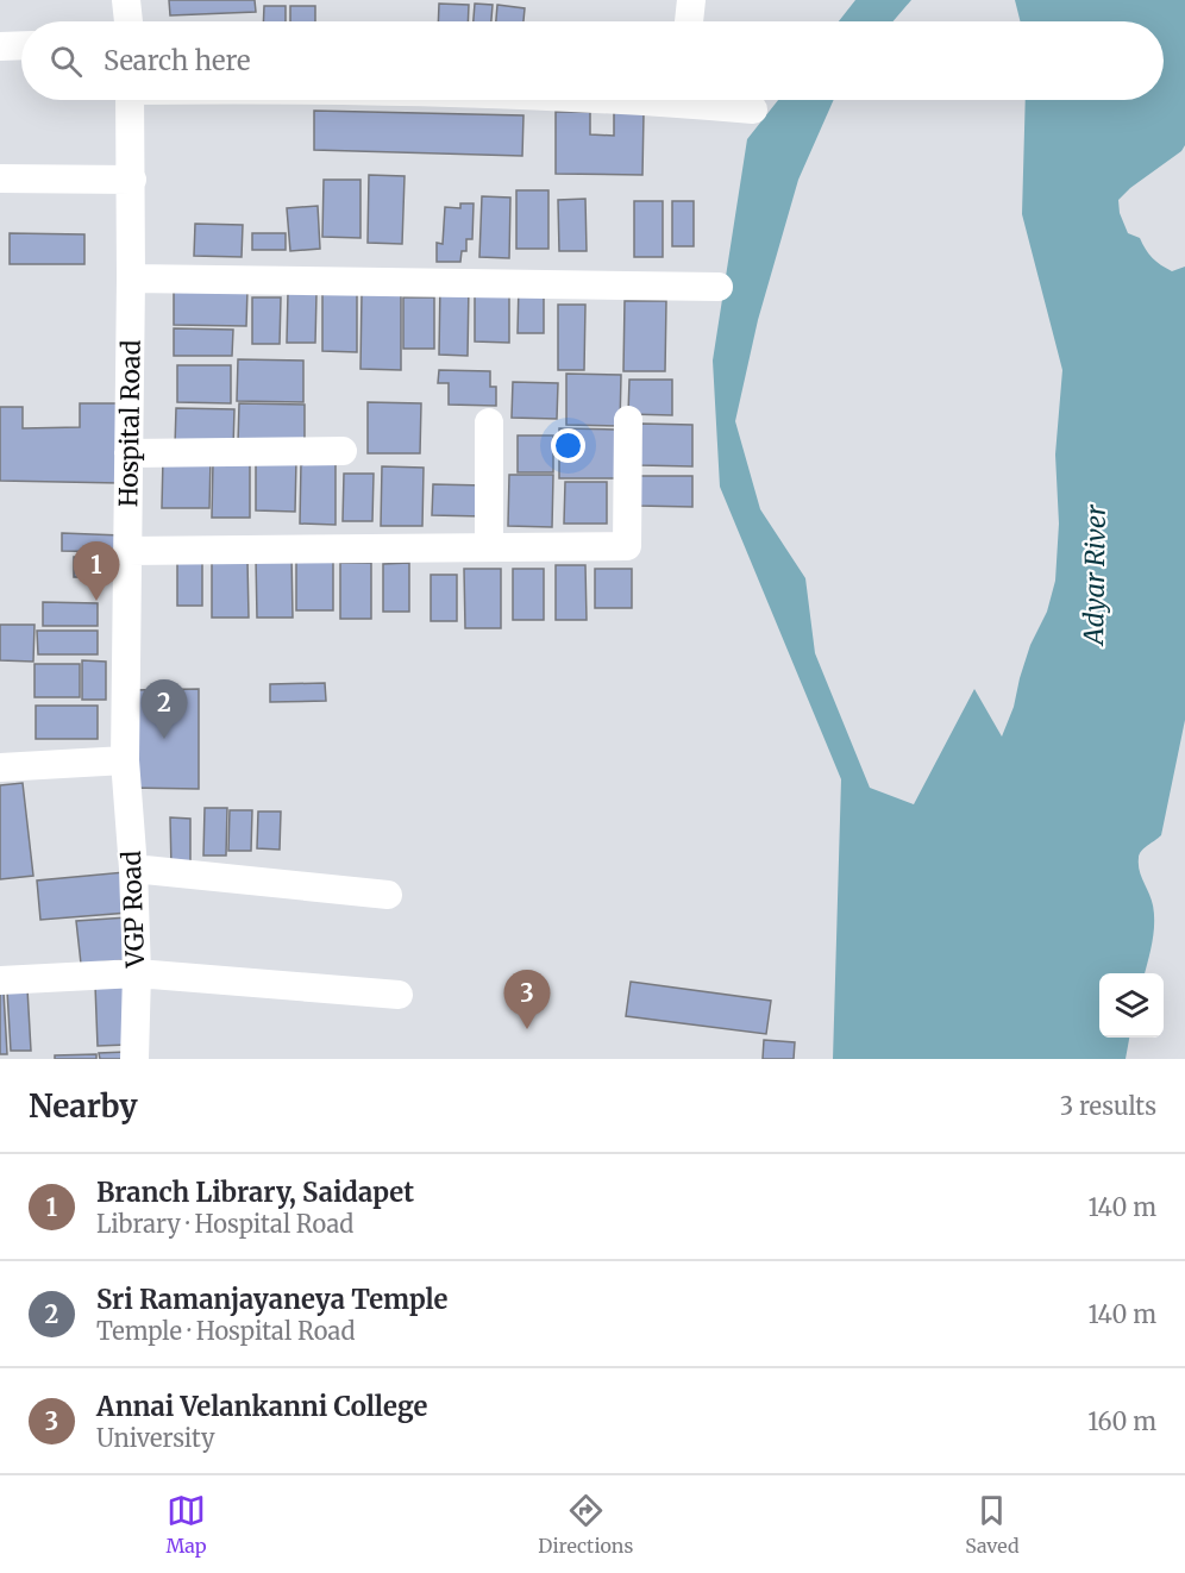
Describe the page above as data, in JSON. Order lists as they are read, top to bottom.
{
  "streets": {
    "street": ["Hospital Road", "VGP Road"]
  },
  "crossings": [
    ["Hospital Road", "VGP Road"]
  ],
  "water": ["Adyar River"],
  "page": {
    "search": "Search here",
    "pins": ["1", "2", "3"],
    "heading": ["Nearby", "3 results"],
    "list": [
      {
        "mark": "1",
        "name": "Branch Library, Saidapet",
        "note": "Library · Hospital Road",
        "value": "140 m"
      },
      {
        "mark": "2",
        "name": "Sri Ramanjayaneya Temple",
        "note": "Temple · Hospital Road",
        "value": "140 m"
      },
      {
        "mark": "3",
        "name": "Annai Velankanni College",
        "note": "University",
        "value": "160 m"
      }
    ],
    "nav": ["Map", "Directions", "Saved"]
  }
}
